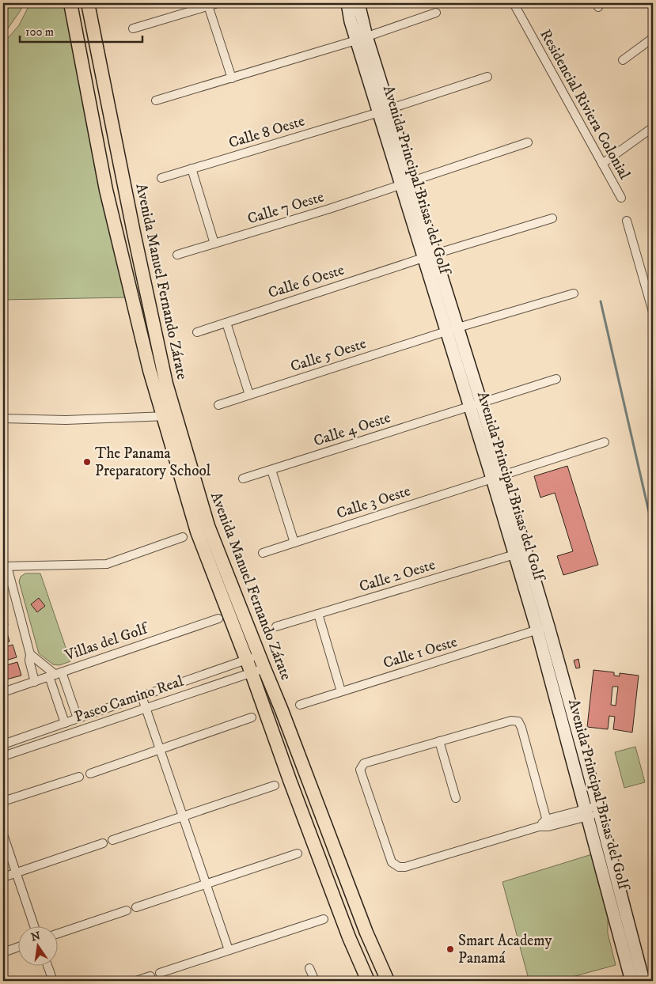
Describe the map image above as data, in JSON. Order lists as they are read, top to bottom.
{
  "streets": {
    "main road": ["Avenida Manuel Fernando Zárate"],
    "street": [
      "Residencial Riviera Colonial",
      "Calle 8 Oeste",
      "Avenida Principal Brisas del Golf",
      "Calle 7 Oeste",
      "Calle 6 Oeste",
      "Calle 5 Oeste",
      "Calle 4 Oeste",
      "Calle 3 Oeste",
      "Calle 2 Oeste",
      "Villas del Golf",
      "Calle 1 Oeste",
      "Paseo Camino Real"
    ]
  },
  "crossings": [
    ["Calle 8 Oeste", "Avenida Principal Brisas del Golf"],
    ["Avenida Principal Brisas del Golf", "Calle 7 Oeste"],
    ["Avenida Principal Brisas del Golf", "Calle 6 Oeste"],
    ["Avenida Principal Brisas del Golf", "Calle 5 Oeste"],
    ["Avenida Principal Brisas del Golf", "Calle 4 Oeste"],
    ["Avenida Principal Brisas del Golf", "Calle 3 Oeste"],
    ["Avenida Principal Brisas del Golf", "Calle 2 Oeste"],
    ["Avenida Principal Brisas del Golf", "Calle 1 Oeste"],
    ["Avenida Manuel Fernando Zárate", "Paseo Camino Real"]
  ],
  "places": ["The Panama Preparatory School", "Smart Academy Panamá"],
  "scale_bar": "100 m",
  "north": "top"
}
